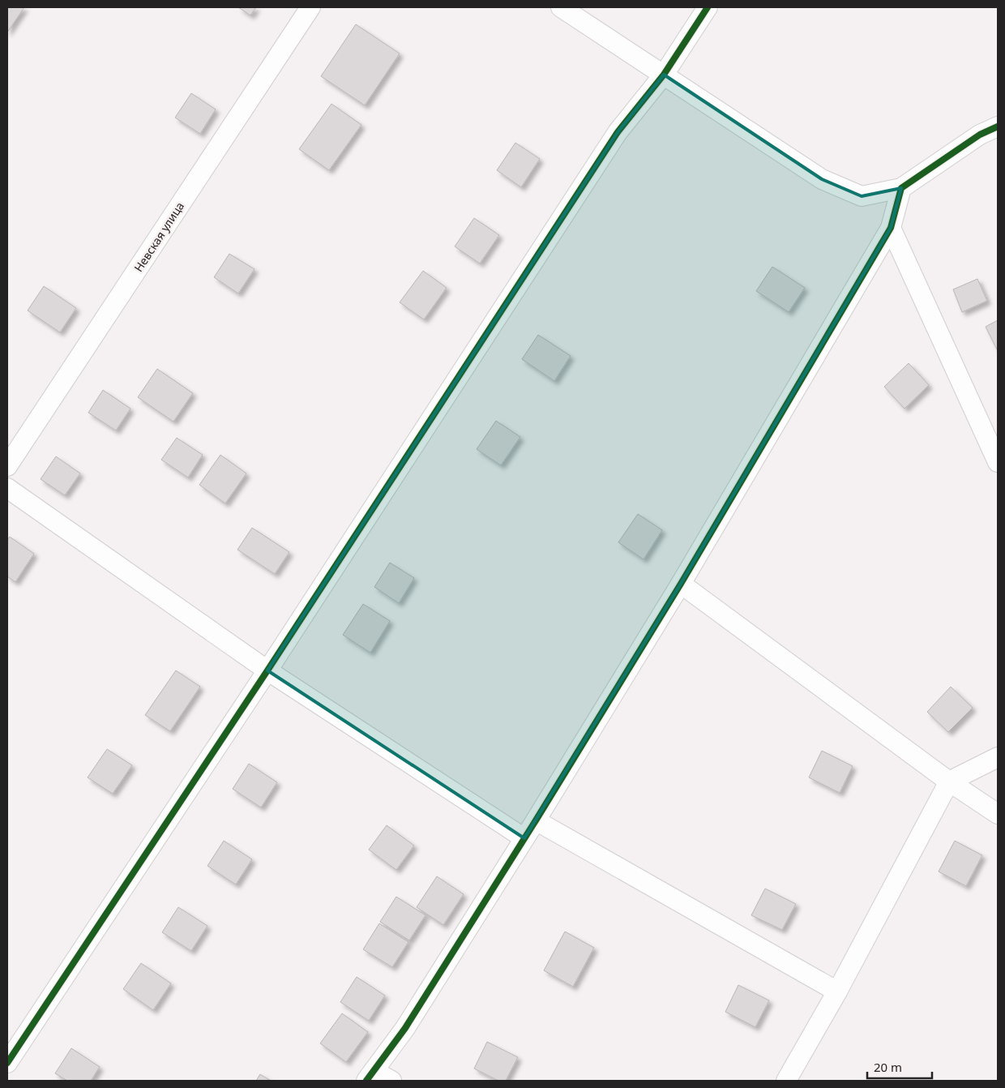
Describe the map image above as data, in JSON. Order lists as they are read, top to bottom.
{
  "streets": {
    "street": ["Невская улица"]
  },
  "scale_bar": "20 m"
}
